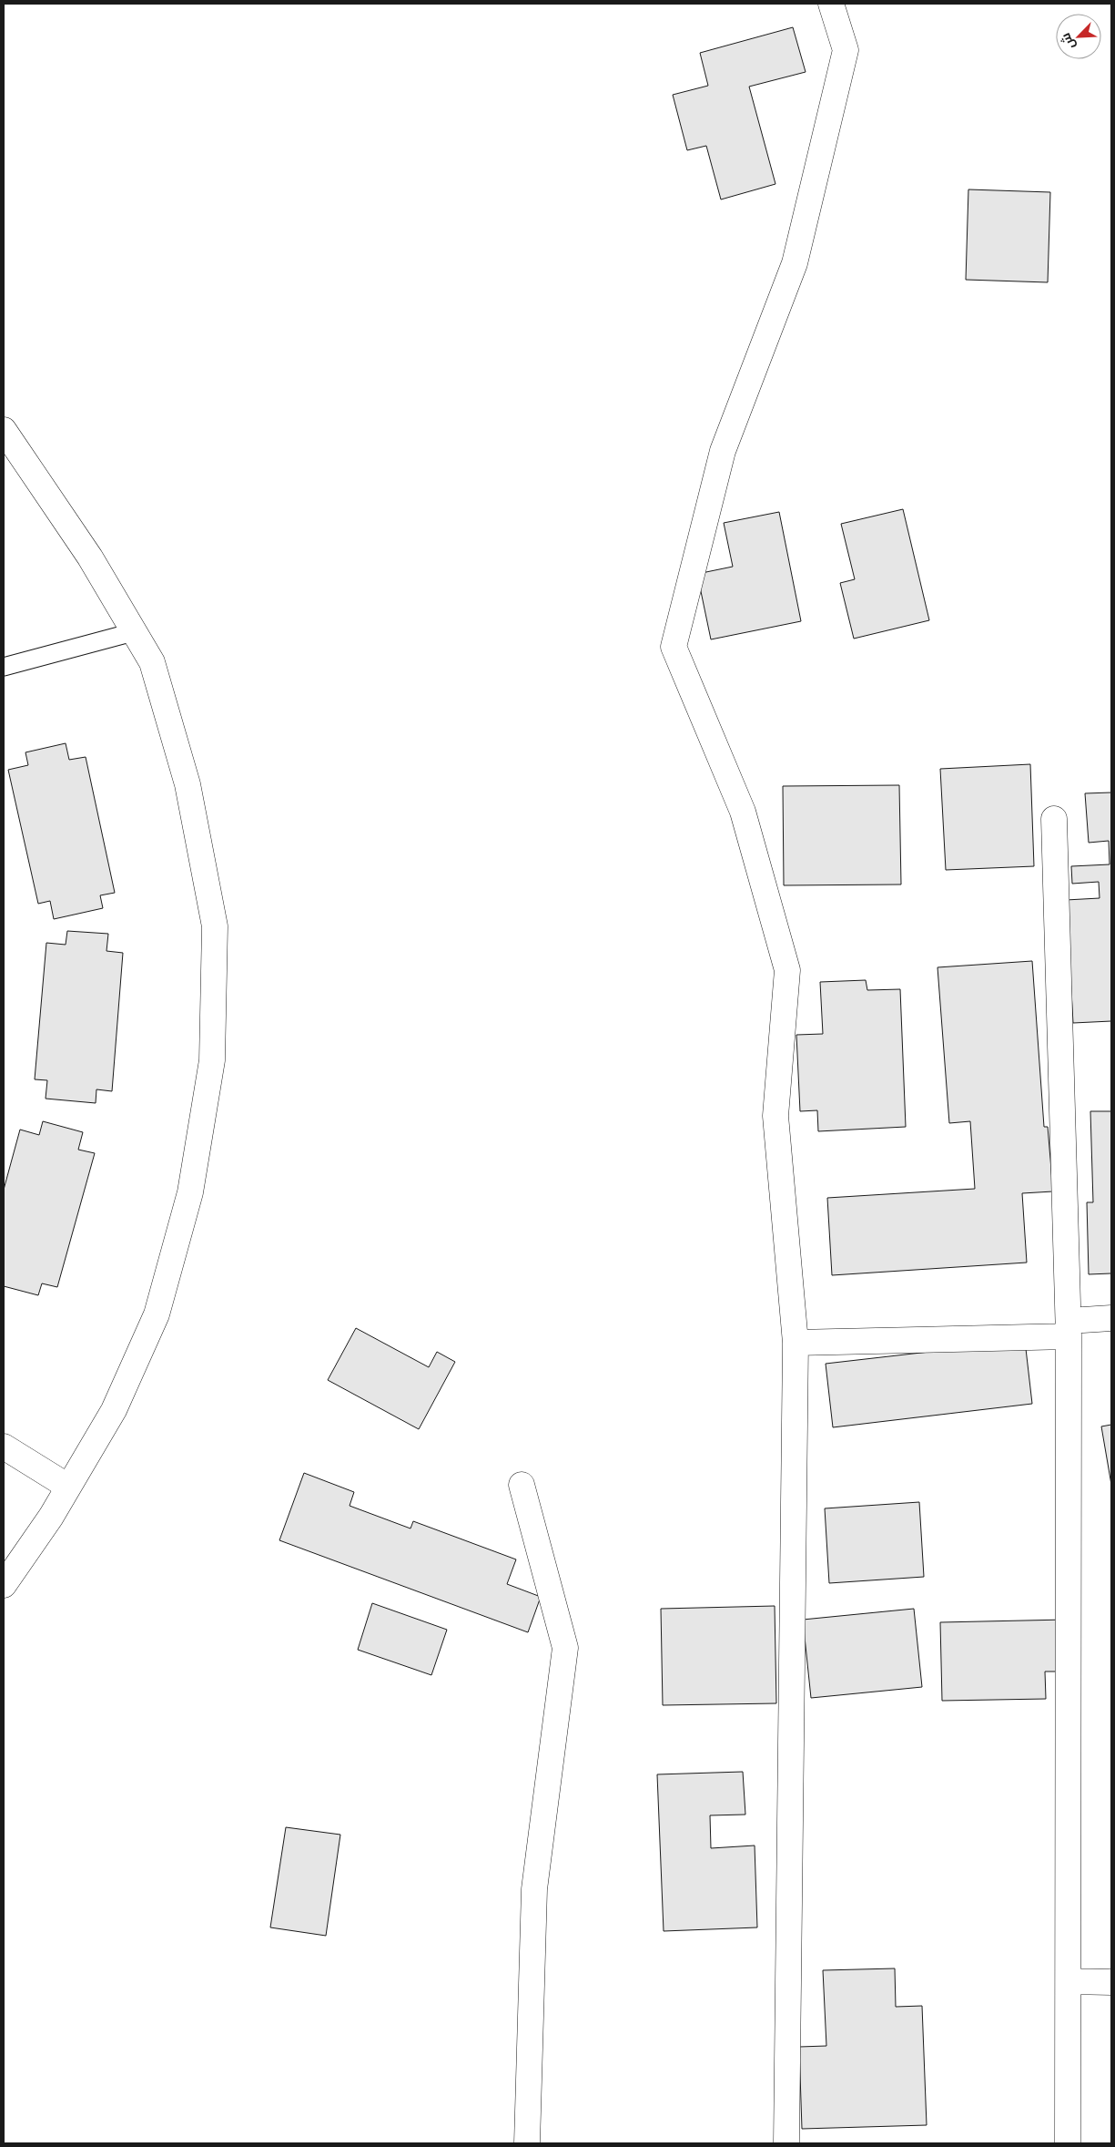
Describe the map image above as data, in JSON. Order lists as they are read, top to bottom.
{
  "north": "bottom left"
}
